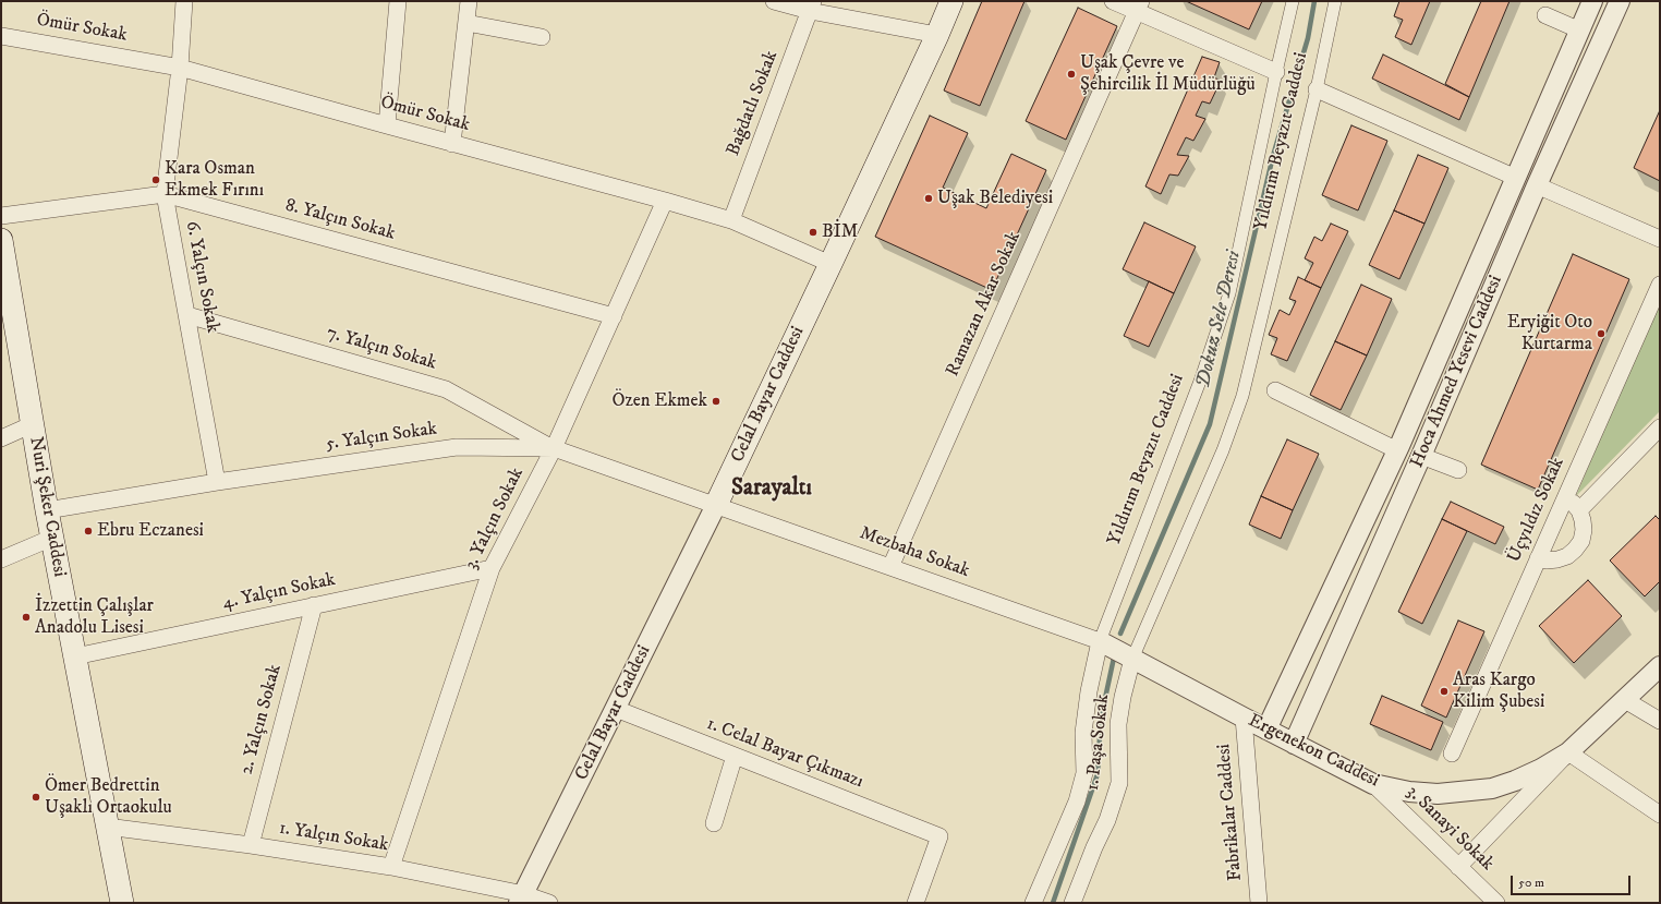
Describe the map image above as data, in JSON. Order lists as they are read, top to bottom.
{
  "streets": {
    "main road": ["Celal Bayar Caddesi", "Nuri Şeker Caddesi"],
    "street": [
      "Ömür Sokak",
      "Bağdatlı Sokak",
      "Yıldırım Beyazıt Caddesi",
      "8. Yalçın Sokak",
      "6. Yalçın Sokak",
      "Ramazan Akar Sokak",
      "7. Yalçın Sokak",
      "Hoca Ahmed Yesevi Caddesi",
      "5. Yalçın Sokak",
      "Üçyıldız Sokak",
      "3. Yalçın Sokak",
      "Mezbaha Sokak",
      "4. Yalçın Sokak",
      "2. Yalçın Sokak",
      "1. Paşa Sokak",
      "Ergenekon Caddesi",
      "1. Celal Bayar Çıkmazı",
      "Fabrikalar Caddesi",
      "3. Sanayi Sokak",
      "1. Yalçın Sokak"
    ]
  },
  "crossings": [
    ["Ömür Sokak", "Bağdatlı Sokak"],
    ["Ömür Sokak", "6. Yalçın Sokak"],
    ["Ömür Sokak", "Celal Bayar Caddesi"],
    ["Ömür Sokak", "3. Yalçın Sokak"],
    ["Yıldırım Beyazıt Caddesi", "Mezbaha Sokak"],
    ["Yıldırım Beyazıt Caddesi", "1. Paşa Sokak"],
    ["Yıldırım Beyazıt Caddesi", "Ergenekon Caddesi"],
    ["8. Yalçın Sokak", "6. Yalçın Sokak"],
    ["8. Yalçın Sokak", "3. Yalçın Sokak"],
    ["6. Yalçın Sokak", "7. Yalçın Sokak"],
    ["6. Yalçın Sokak", "5. Yalçın Sokak"],
    ["Ramazan Akar Sokak", "Mezbaha Sokak"],
    ["7. Yalçın Sokak", "5. Yalçın Sokak"],
    ["7. Yalçın Sokak", "3. Yalçın Sokak"],
    ["Hoca Ahmed Yesevi Caddesi", "Ergenekon Caddesi"],
    ["Celal Bayar Caddesi", "5. Yalçın Sokak"],
    ["Celal Bayar Caddesi", "Mezbaha Sokak"],
    ["Celal Bayar Caddesi", "1. Celal Bayar Çıkmazı"],
    ["Celal Bayar Caddesi", "1. Yalçın Sokak"],
    ["5. Yalçın Sokak", "Nuri Şeker Caddesi"],
    ["5. Yalçın Sokak", "3. Yalçın Sokak"],
    ["5. Yalçın Sokak", "Mezbaha Sokak"],
    ["Nuri Şeker Caddesi", "4. Yalçın Sokak"],
    ["Nuri Şeker Caddesi", "1. Yalçın Sokak"],
    ["3. Yalçın Sokak", "4. Yalçın Sokak"],
    ["3. Yalçın Sokak", "1. Yalçın Sokak"],
    ["Mezbaha Sokak", "Ergenekon Caddesi"],
    ["4. Yalçın Sokak", "2. Yalçın Sokak"],
    ["2. Yalçın Sokak", "1. Yalçın Sokak"],
    ["1. Paşa Sokak", "Ergenekon Caddesi"],
    ["Ergenekon Caddesi", "Fabrikalar Caddesi"],
    ["Ergenekon Caddesi", "3. Sanayi Sokak"]
  ],
  "districts": ["Sarayaltı"],
  "water": ["Dokuz Sele Deresi"],
  "places": [
    "Uşak Çevre ve Şehircilik İl Müdürlüğü",
    "Kara Osman Ekmek Fırını",
    "Uşak Belediyesi",
    "BİM",
    "Eryiğit Oto Kurtarma",
    "Özen Ekmek",
    "Ebru Eczanesi",
    "İzzettin Çalışlar Anadolu Lisesi",
    "Aras Kargo Kilim Şubesi",
    "Ömer Bedrettin Uşaklı Ortaokulu"
  ],
  "scale_bar": "50 m"
}
